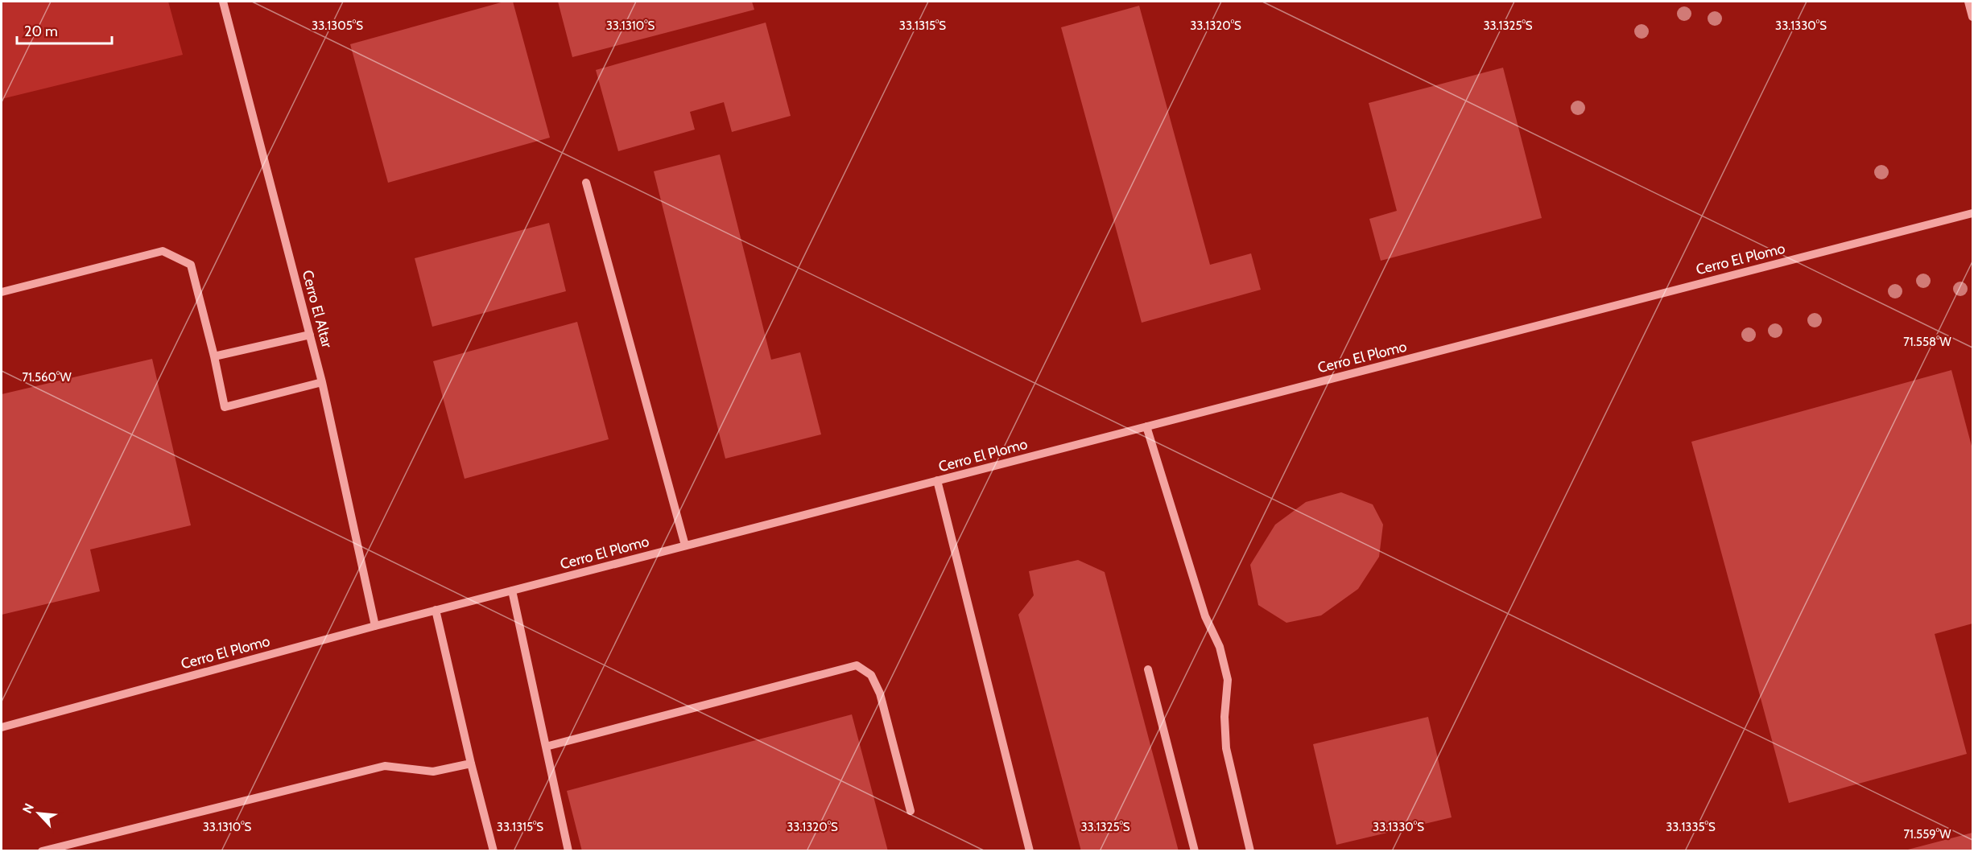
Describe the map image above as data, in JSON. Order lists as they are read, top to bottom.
{
  "streets": {
    "street": ["Cerro El Plomo", "Cerro El Altar"]
  },
  "crossings": [
    ["Cerro El Plomo", "Cerro El Altar"]
  ],
  "scale_bar": "20 m",
  "north": "top left",
  "coordinates": [
    "33.1305°S",
    "33.1310°S",
    "33.1315°S",
    "33.1320°S",
    "33.1325°S",
    "33.1330°S",
    "71.558°W",
    "71.560°W",
    "33.1335°S",
    "71.559°W"
  ]
}
